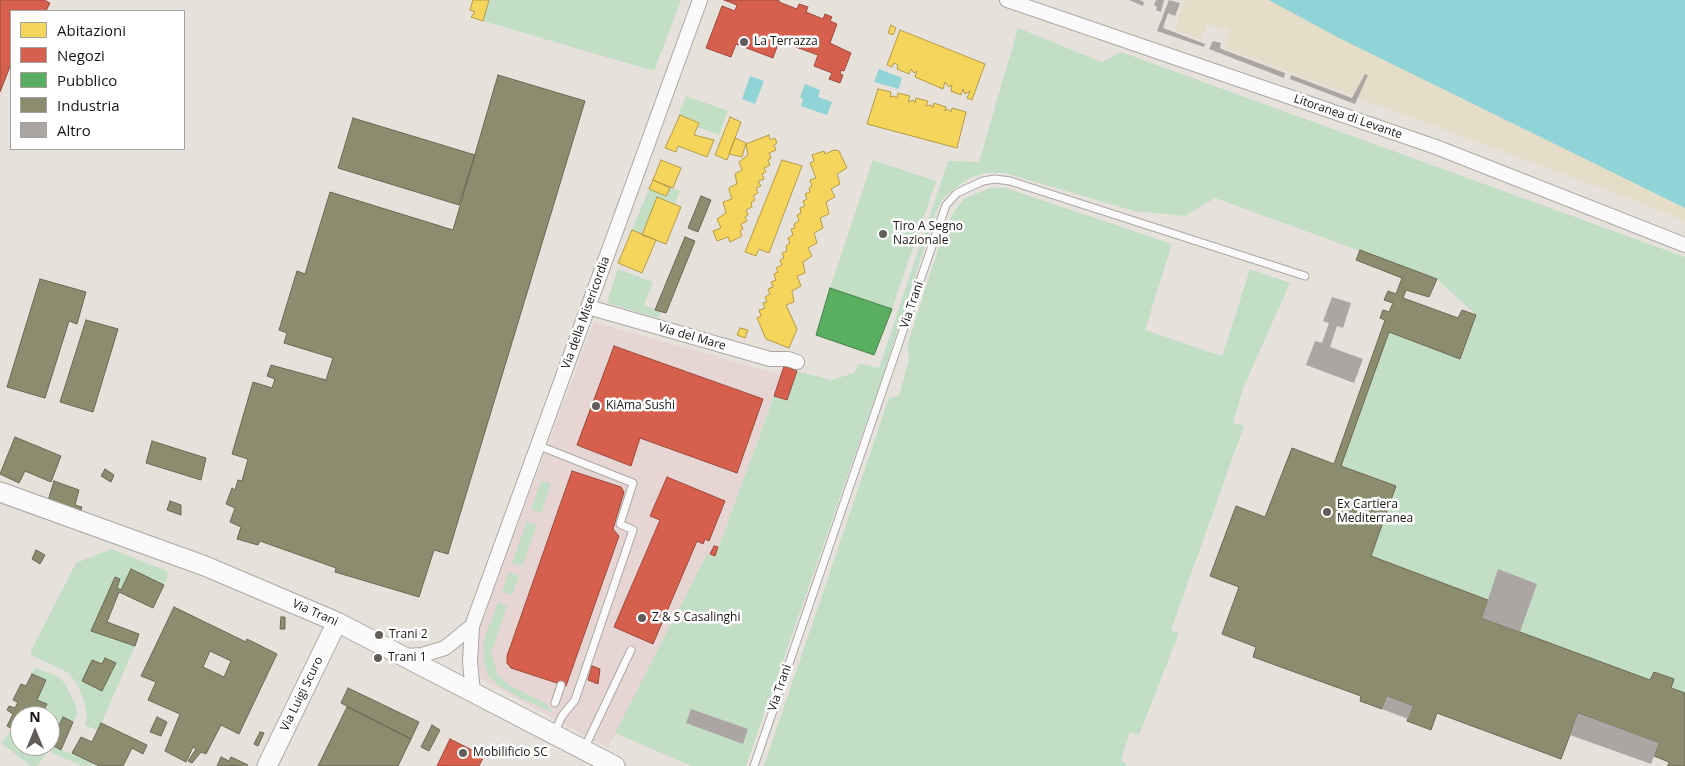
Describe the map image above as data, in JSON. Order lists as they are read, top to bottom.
{
  "streets": {
    "main road": ["Via Trani", "Via Luigi Scuro"],
    "street": ["Litoranea di Levante", "Via della Misericordia", "Via del Mare"]
  },
  "crossings": [
    ["Via Trani", "Via della Misericordia"],
    ["Via Trani", "Via Luigi Scuro"],
    ["Via della Misericordia", "Via del Mare"]
  ],
  "places": [
    "La Terrazza",
    "Tiro A Segno Nazionale",
    "KiAma Sushi",
    "Ex Cartiera Mediterranea",
    "Z & S Casalinghi",
    "Trani 2",
    "Trani 1",
    "Mobilificio SC"
  ],
  "legend": [
    "Abitazioni",
    "Negozi",
    "Pubblico",
    "Industria",
    "Altro"
  ],
  "north": "top"
}
